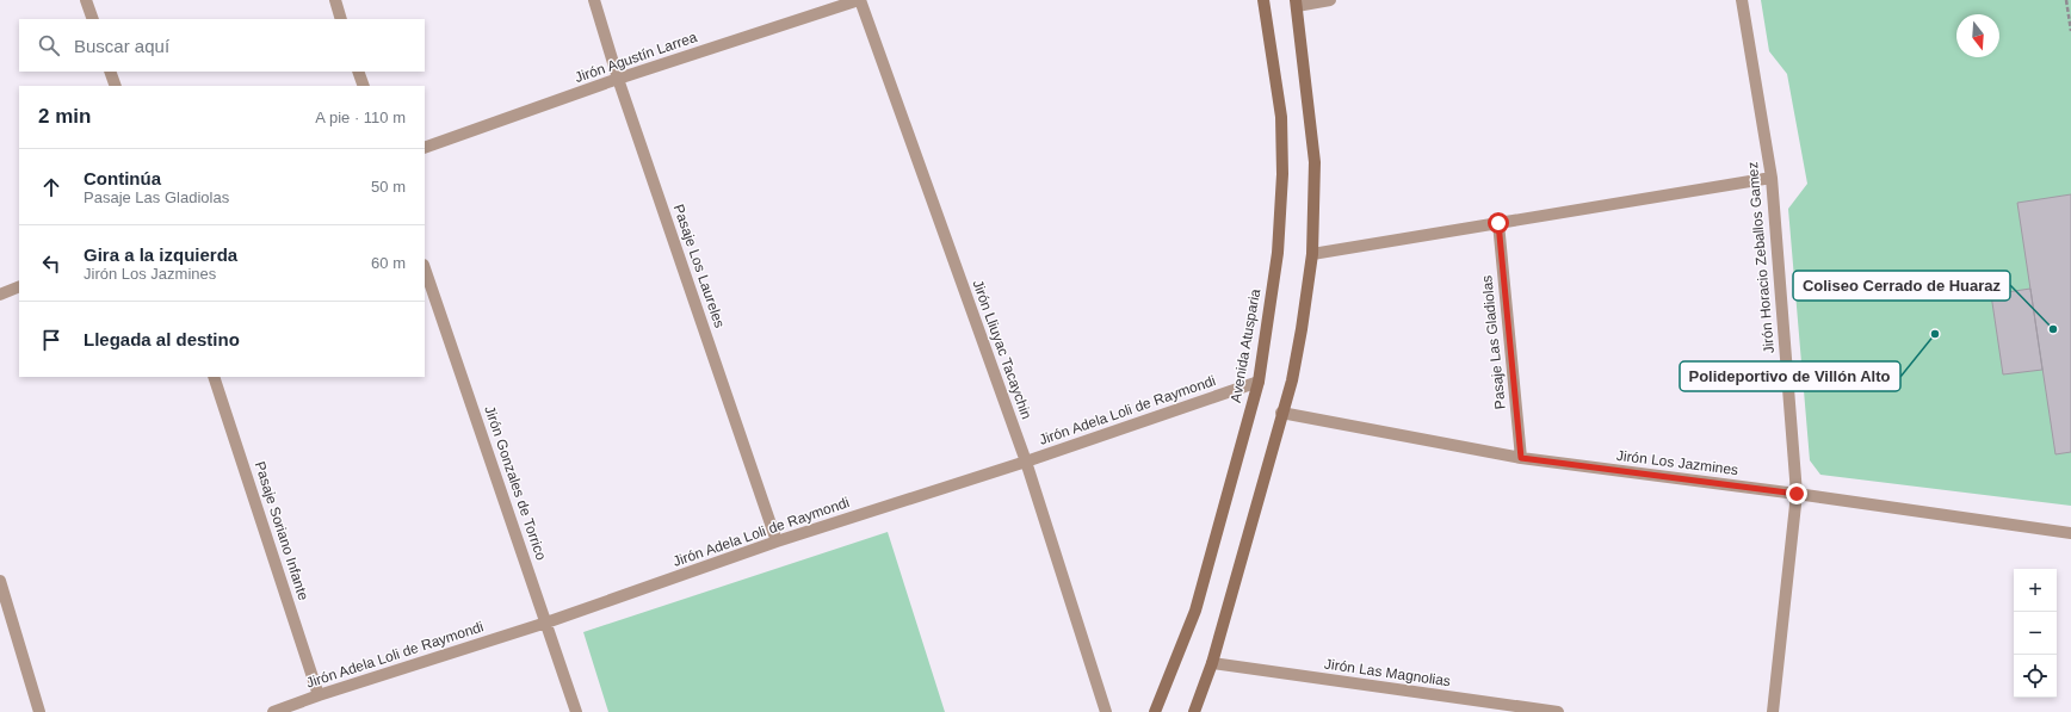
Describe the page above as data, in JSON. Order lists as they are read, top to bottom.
{
  "streets": {
    "main road": ["Avenida Atusparia"],
    "street": [
      "Jirón Agustín Larrea",
      "Jirón Horacio Zeballos Gamez",
      "Pasaje Los Laureles",
      "Pasaje Las Gladiolas",
      "Jirón Lliuyac Tacaychin",
      "Jirón Adela Loli de Raymondi",
      "Jirón Los Jazmines",
      "Jirón Gonzales de Torrico",
      "Pasaje Soriano Infante",
      "Jirón Las Magnolias"
    ]
  },
  "crossings": [
    ["Jirón Agustín Larrea", "Pasaje Los Laureles"],
    ["Jirón Agustín Larrea", "Jirón Lliuyac Tacaychin"],
    ["Jirón Horacio Zeballos Gamez", "Jirón Los Jazmines"],
    ["Pasaje Los Laureles", "Jirón Adela Loli de Raymondi"],
    ["Pasaje Las Gladiolas", "Jirón Los Jazmines"],
    ["Avenida Atusparia", "Jirón Adela Loli de Raymondi"],
    ["Jirón Lliuyac Tacaychin", "Jirón Adela Loli de Raymondi"],
    ["Jirón Adela Loli de Raymondi", "Jirón Gonzales de Torrico"],
    ["Jirón Adela Loli de Raymondi", "Pasaje Soriano Infante"]
  ],
  "places": ["Coliseo Cerrado de Huaraz", "Polideportivo de Villón Alto"],
  "north": "bottom",
  "page": {
    "search": "Buscar aquí",
    "heading": ["2 min", "A pie · 110 m"],
    "list": [
      ["Continúa", "Pasaje Las Gladiolas", "50 m"],
      ["Gira a la izquierda", "Jirón Los Jazmines", "60 m"],
      "Llegada al destino"
    ],
    "map_buttons": ["+", "−"]
  }
}
